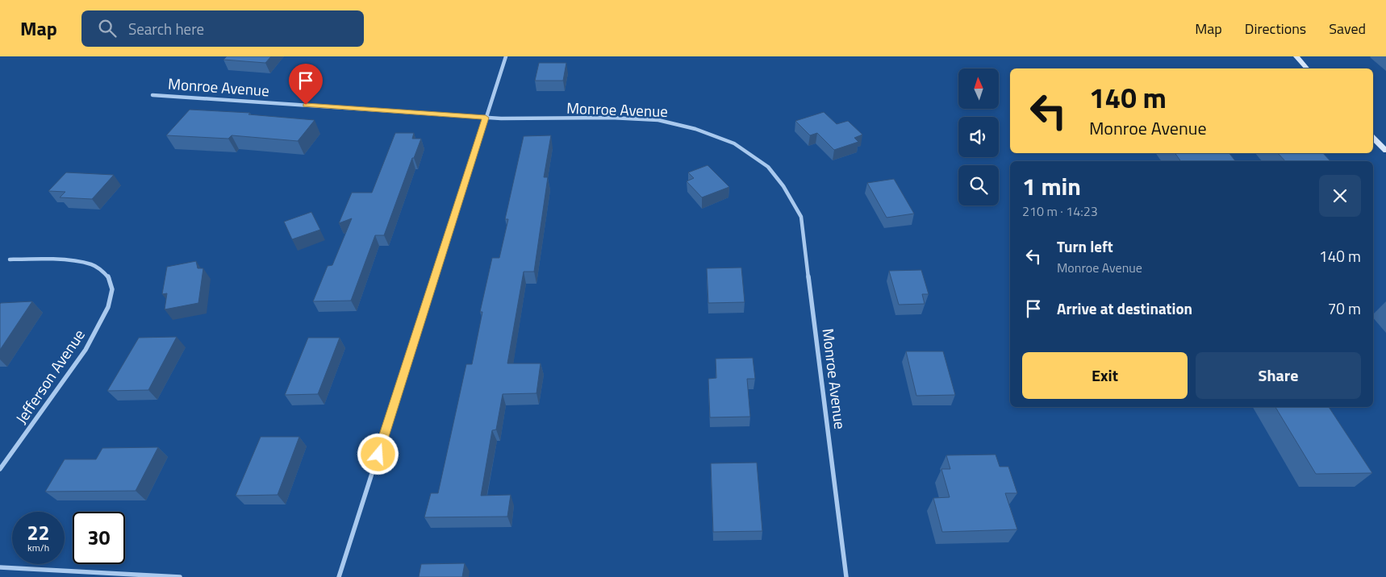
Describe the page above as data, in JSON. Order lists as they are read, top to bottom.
{
  "streets": {
    "street": ["Monroe Avenue", "Jefferson Avenue"]
  },
  "north": "top",
  "page": {
    "header": "Map",
    "search": "Search here",
    "nav": ["Map", "Directions", "Saved"],
    "turn": ["140 m", "Monroe Avenue"],
    "heading": ["1 min", "210 m · 14:23"],
    "list": [
      {
        "name": "Turn left",
        "note": "Monroe Avenue",
        "value": "140 m"
      },
      {
        "name": "Arrive at destination",
        "value": "70 m"
      }
    ],
    "buttons": ["Exit", "Share"],
    "speed": "22 km/h",
    "limit": "30"
  }
}
